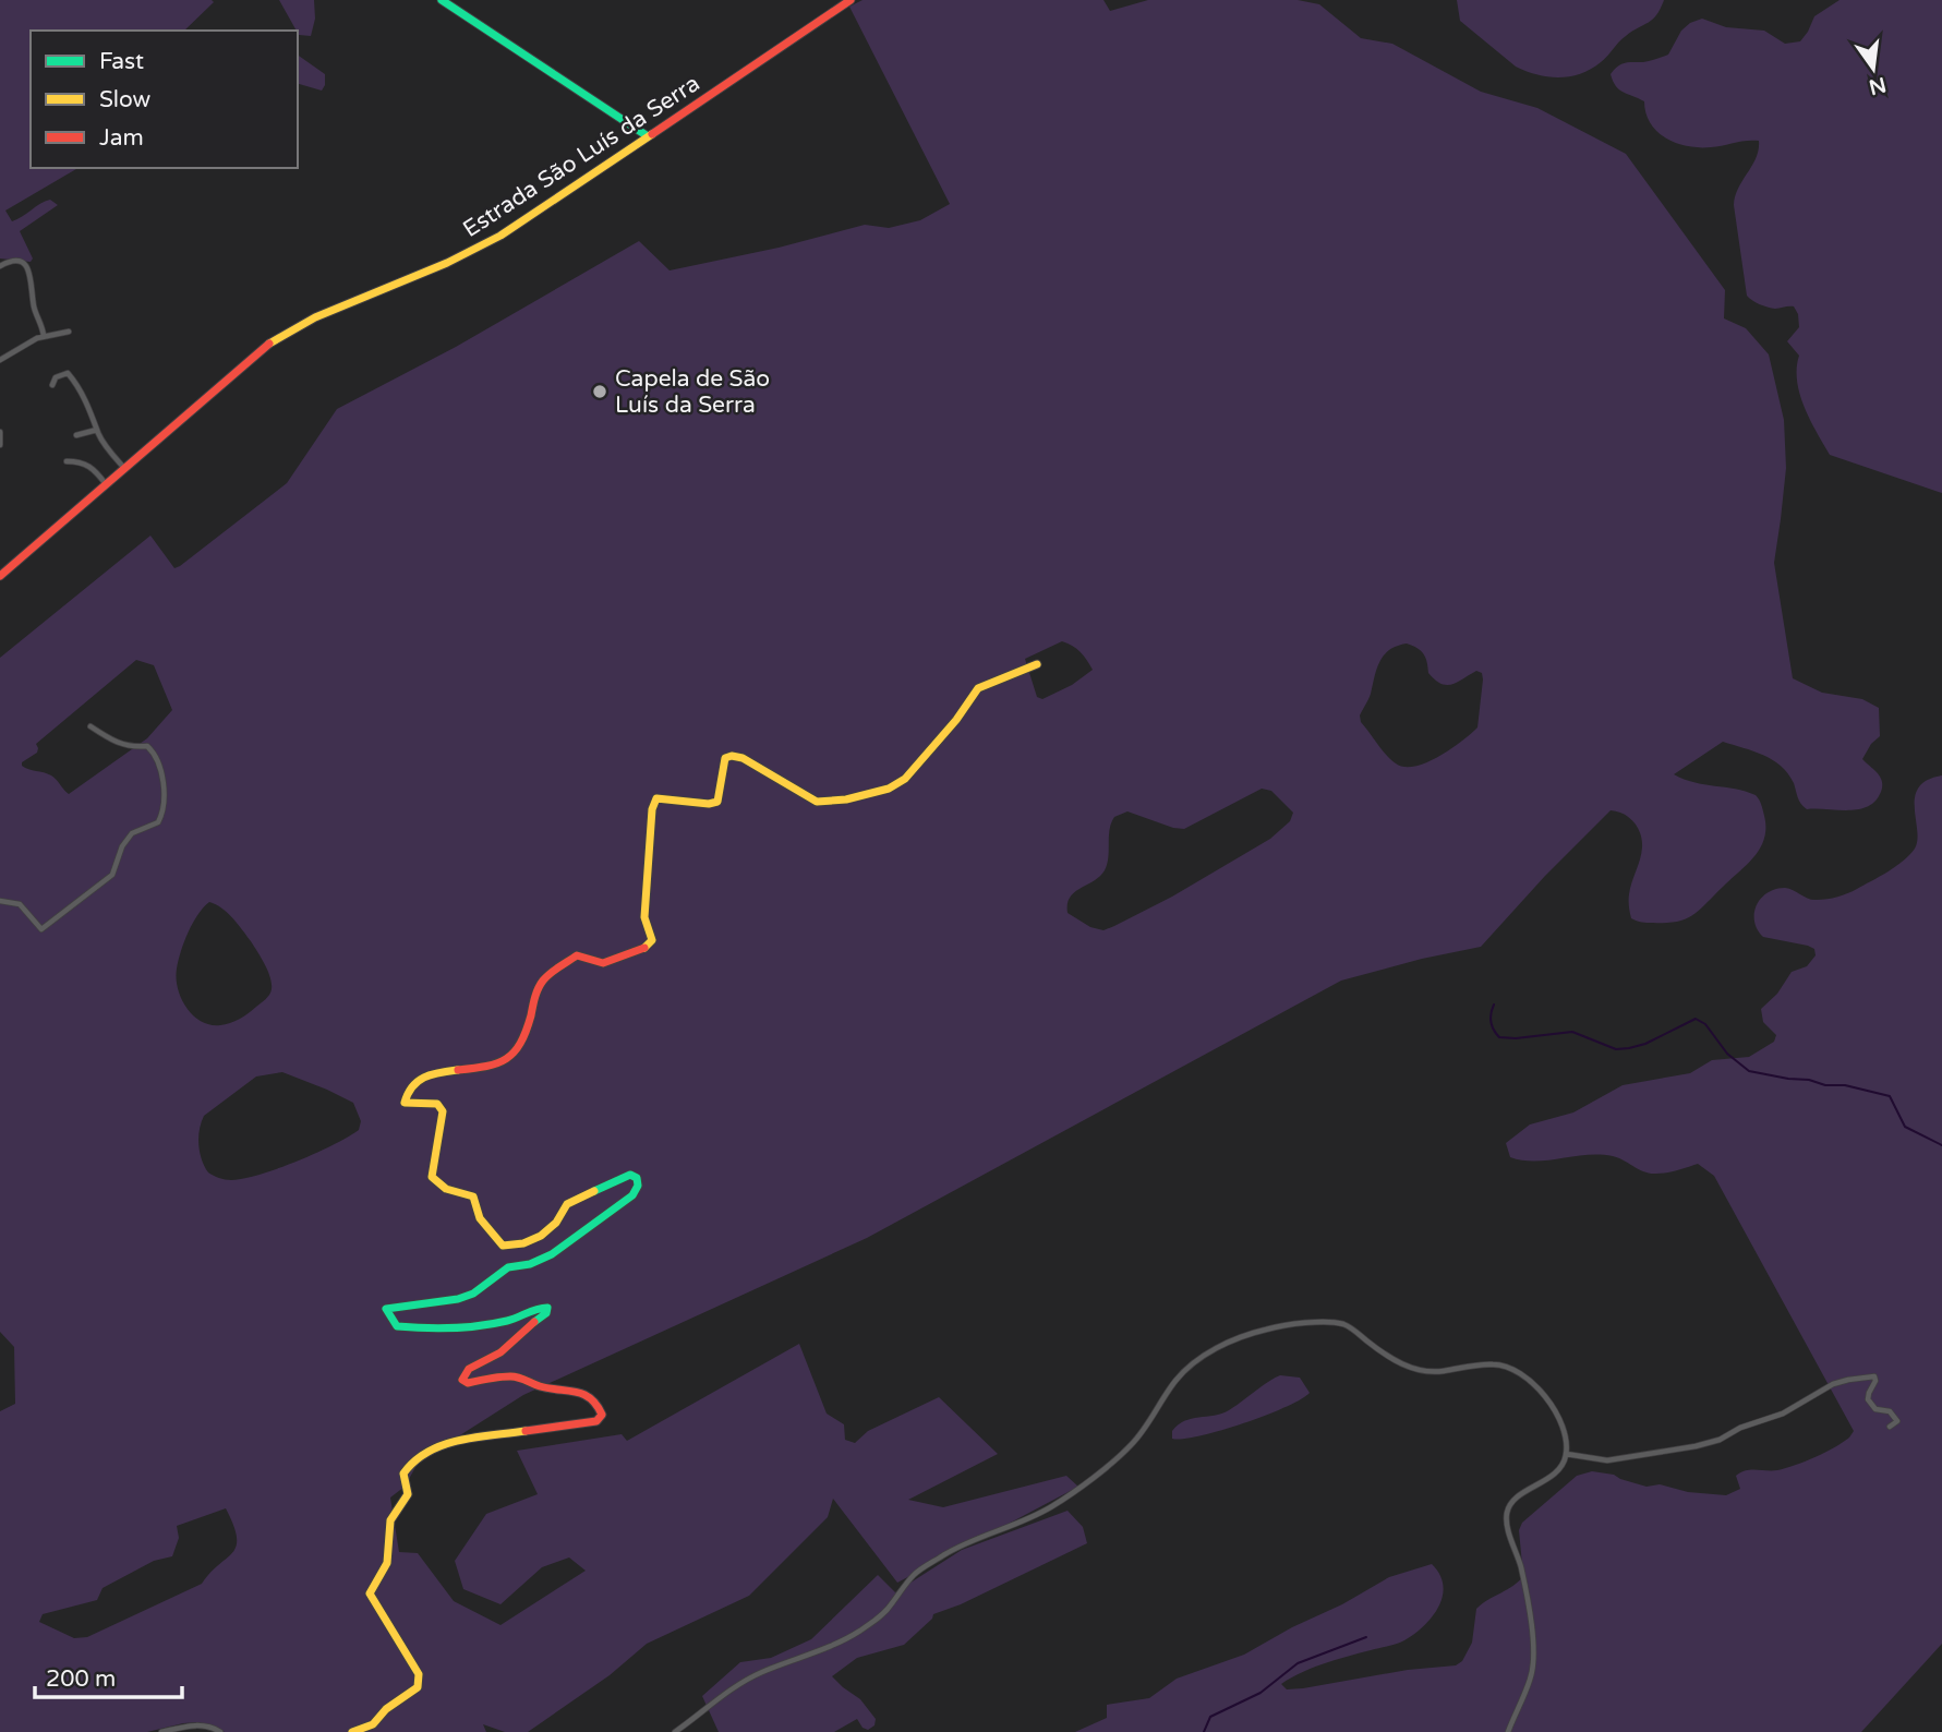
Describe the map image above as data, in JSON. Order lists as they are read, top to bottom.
{
  "streets": {
    "street": ["Estrada São Luís da Serra"]
  },
  "places": ["Capela de São Luís da Serra"],
  "legend": ["Fast", "Slow", "Jam"],
  "scale_bar": "200 m",
  "north": "bottom"
}
